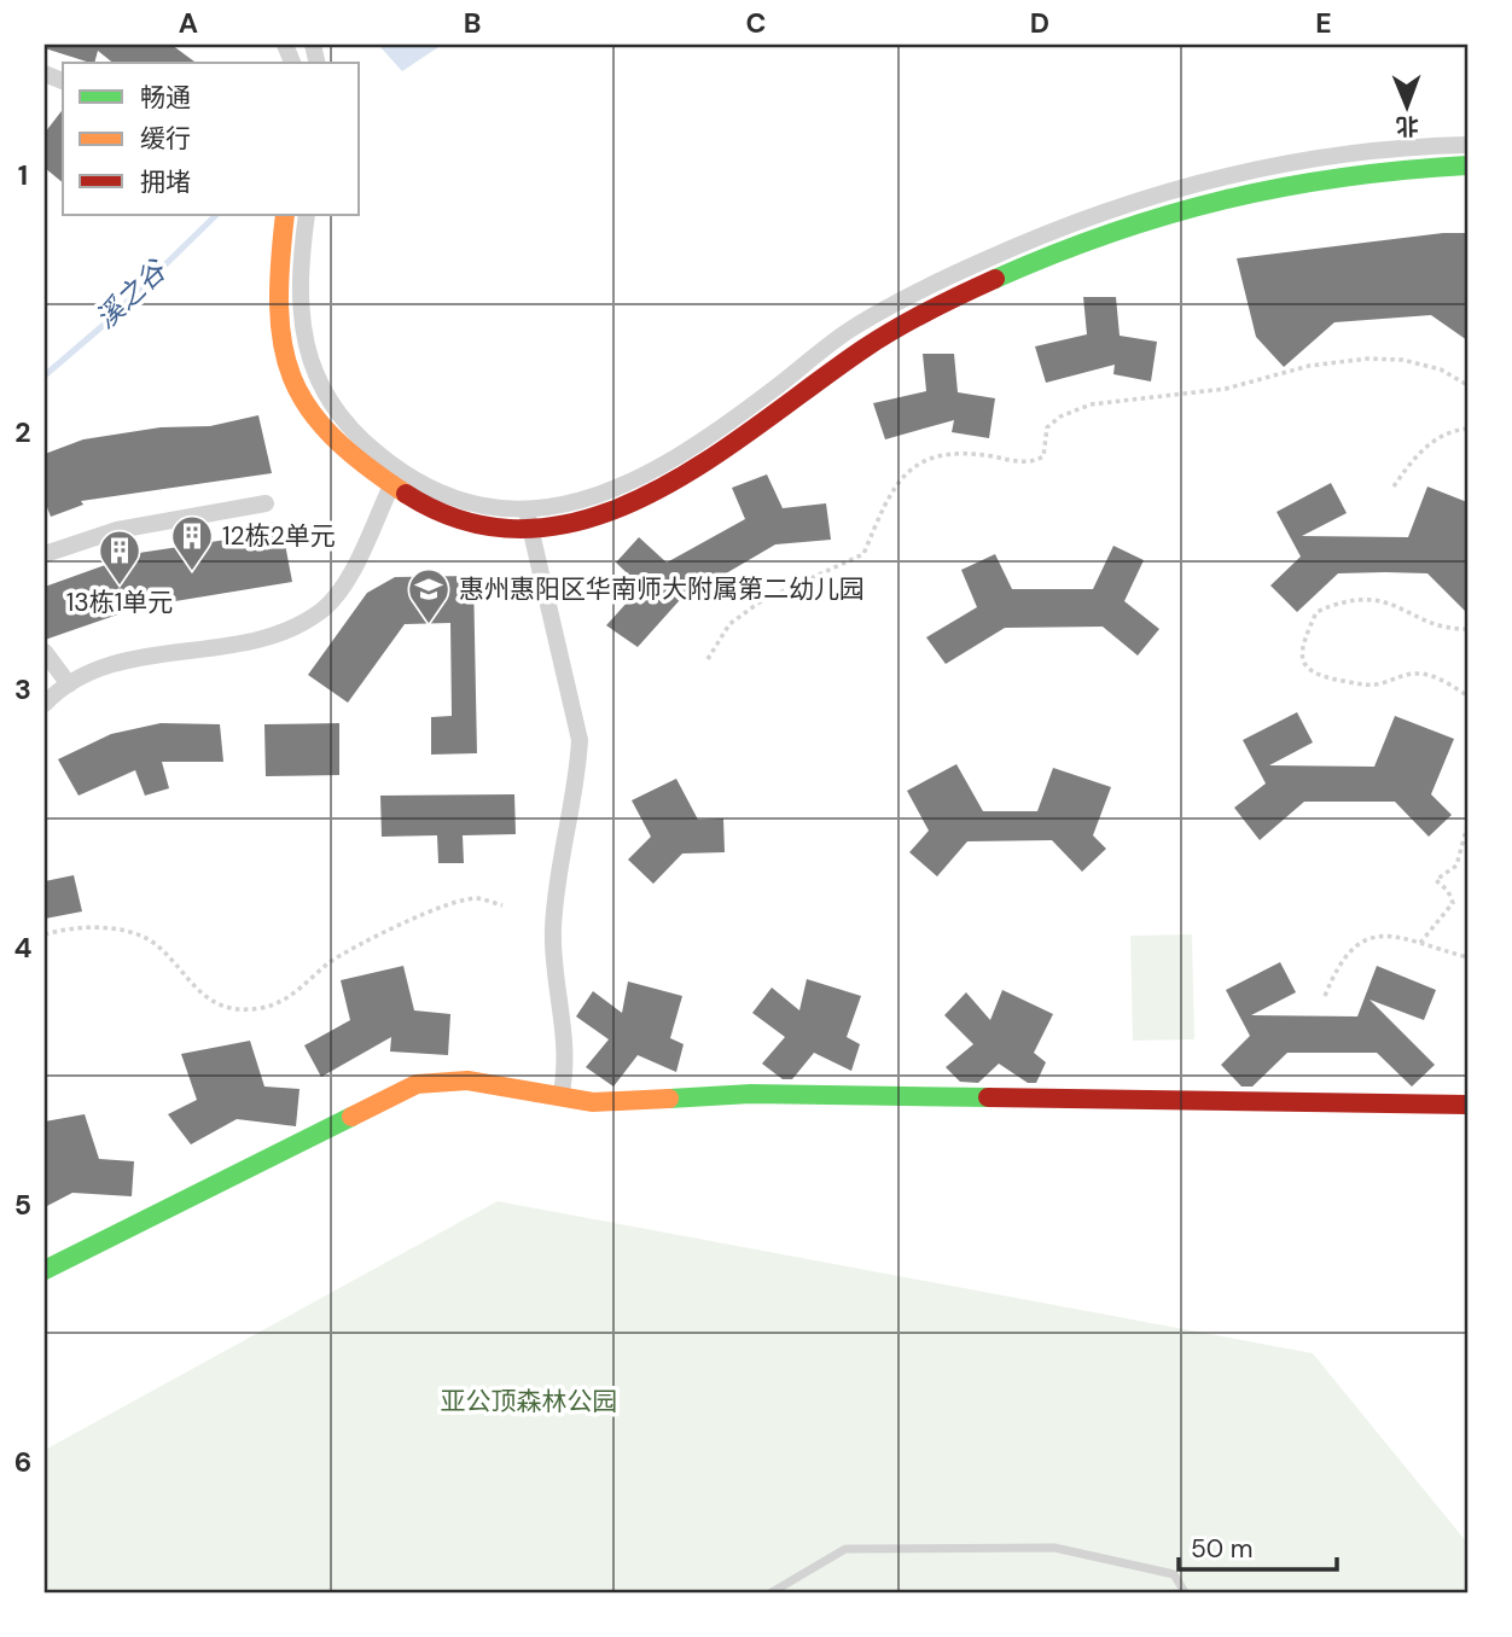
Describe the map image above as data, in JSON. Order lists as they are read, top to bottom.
{
  "water": ["溪之谷"],
  "parks": ["亚公顶森林公园"],
  "places": {
    "building": ["12栋2单元", "13栋1单元"],
    "school or university": ["惠州惠阳区华南师大附属第二幼儿园"]
  },
  "legend": ["畅通", "缓行", "拥堵"],
  "scale_bar": "50 m",
  "north": "bottom",
  "grid": {
    "columns": [
      "A",
      "B",
      "C",
      "D",
      "E"
    ],
    "rows": [
      "1",
      "2",
      "3",
      "4",
      "5",
      "6"
    ]
  }
}
